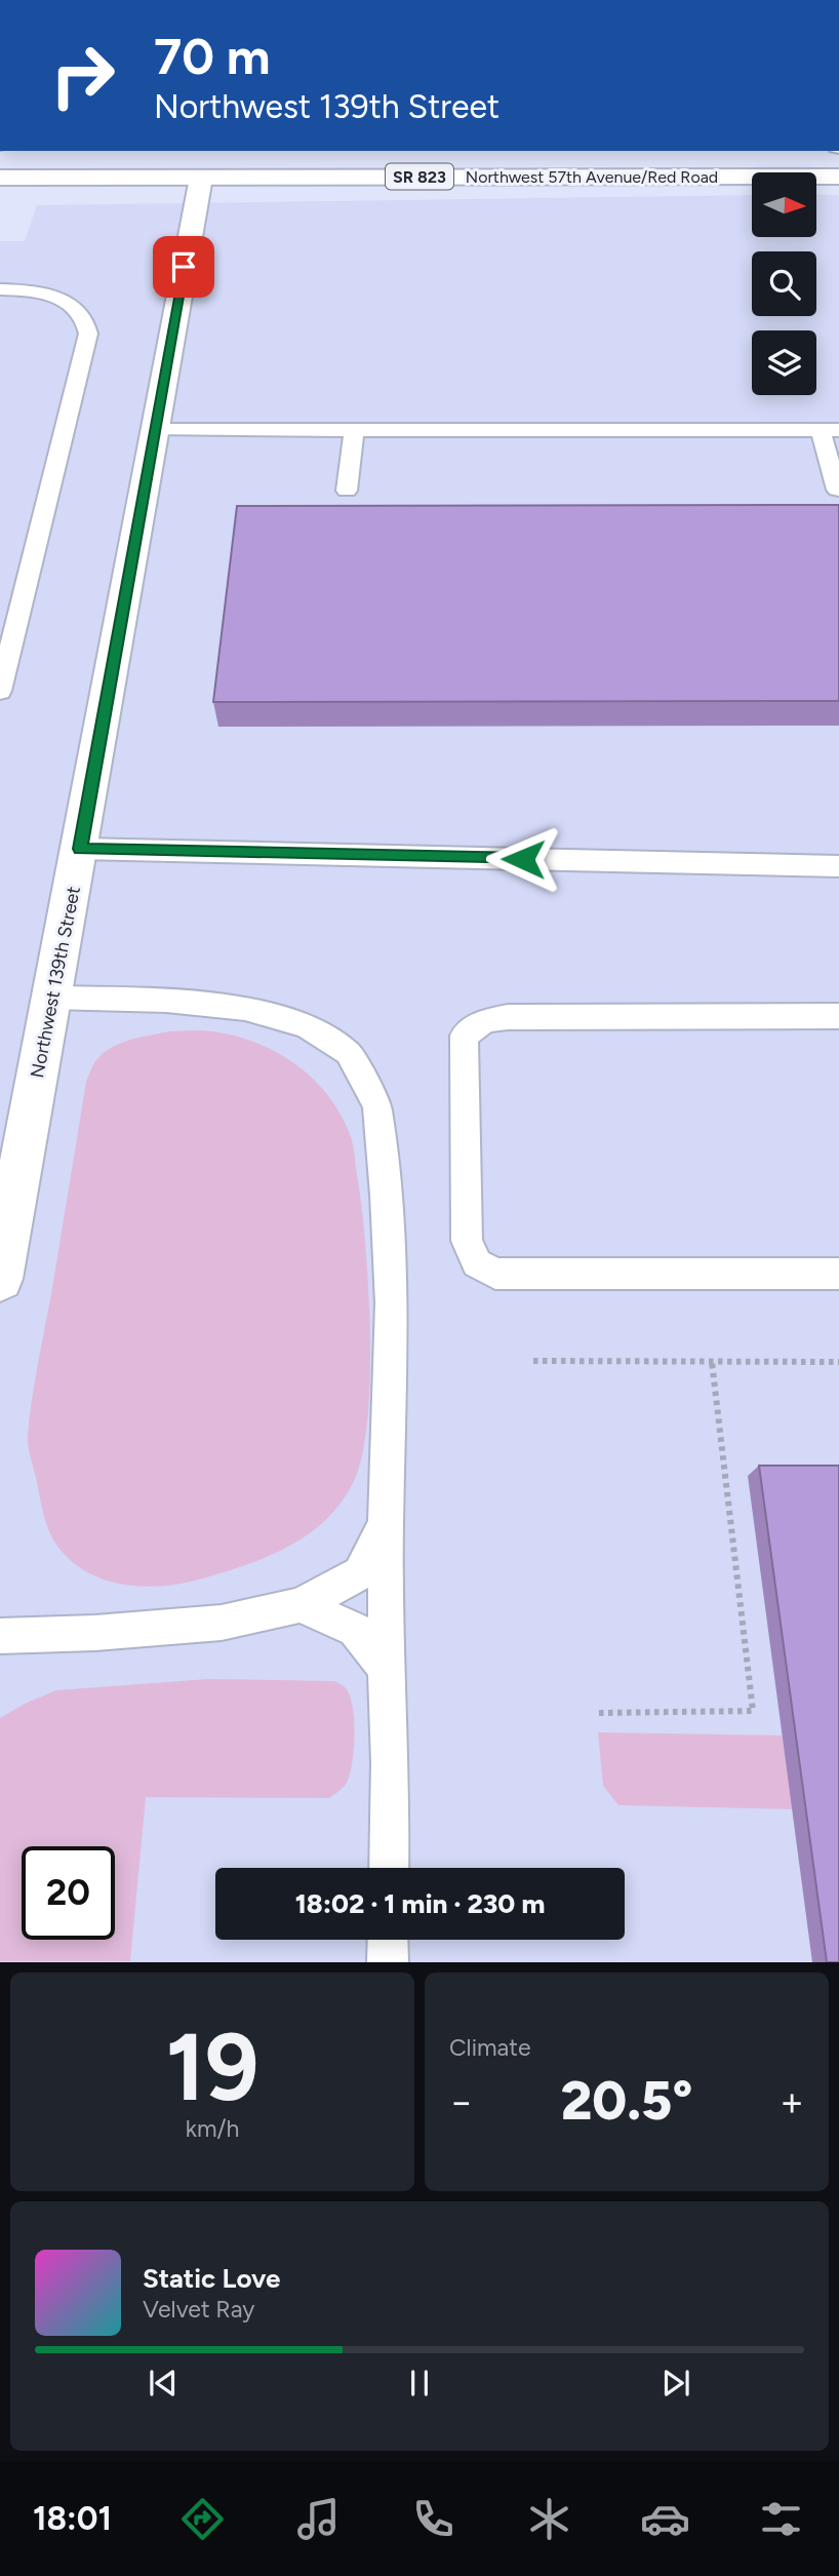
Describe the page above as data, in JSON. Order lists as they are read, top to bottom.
{
  "streets": {
    "street": ["SR 823", "Northwest 57th Avenue/Red Road", "Northwest 139th Street"]
  },
  "crossings": [
    ["Northwest 57th Avenue/Red Road", "Northwest 139th Street"]
  ],
  "north": "right",
  "page": {
    "turn": ["70 m", "Northwest 139th Street"],
    "limit": "20",
    "trip": "18:02 · 1 min · 230 m",
    "tile": [
      ["19", "km/h"],
      "Climate"
    ],
    "heat": ["−", "20.5°", "+"],
    "song": ["Static Love", "Velvet Ray"],
    "tabs": "18:01"
  }
}
